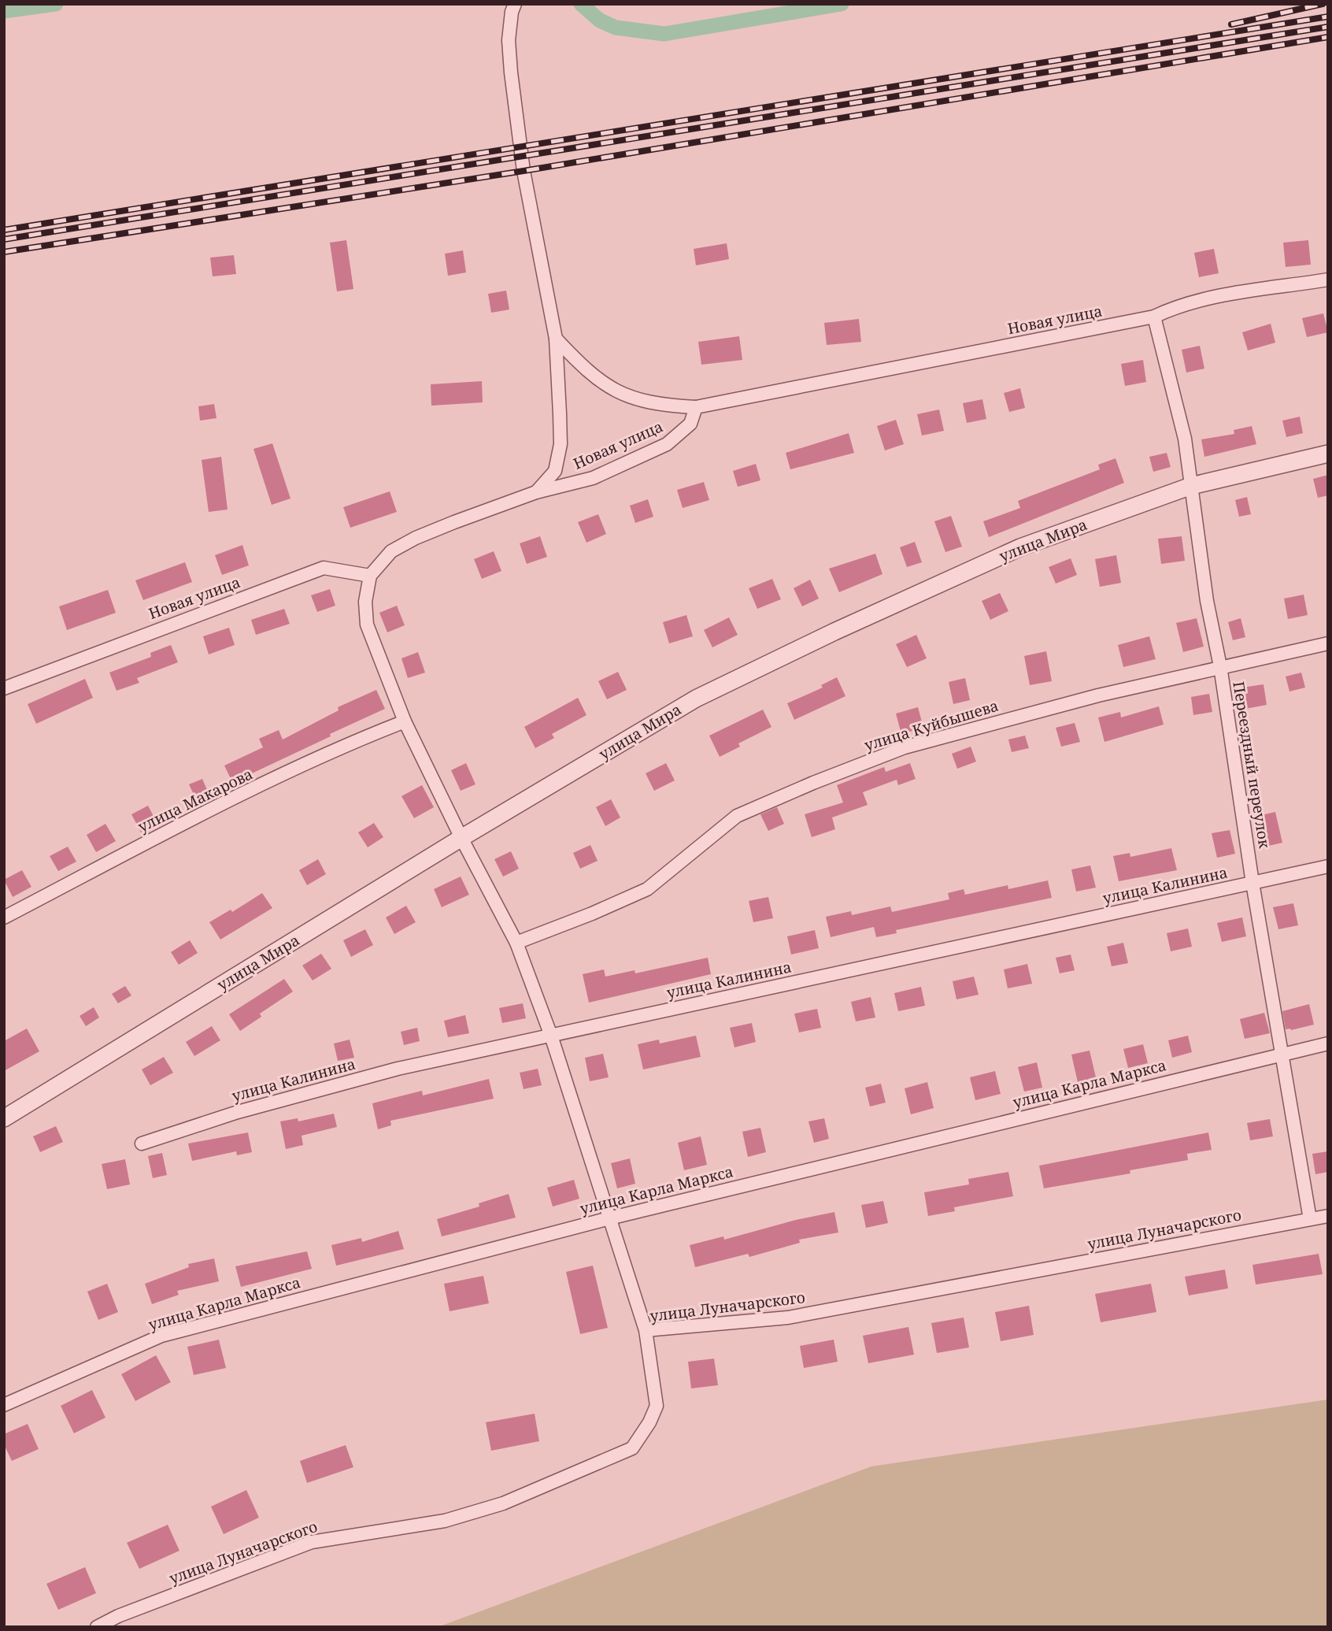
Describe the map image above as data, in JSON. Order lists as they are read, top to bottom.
{
  "streets": {
    "street": [
      "Новая улица",
      "улица Мира",
      "улица Куйбышева",
      "Переездный переулок",
      "улица Макарова",
      "улица Калинина",
      "улица Карла Маркса",
      "улица Луначарского"
    ]
  },
  "crossings": [
    ["Новая улица", "Переездный переулок"],
    ["улица Мира", "Переездный переулок"],
    ["улица Куйбышева", "Переездный переулок"],
    ["Переездный переулок", "улица Калинина"],
    ["Переездный переулок", "улица Карла Маркса"],
    ["Переездный переулок", "улица Луначарского"]
  ]
}
